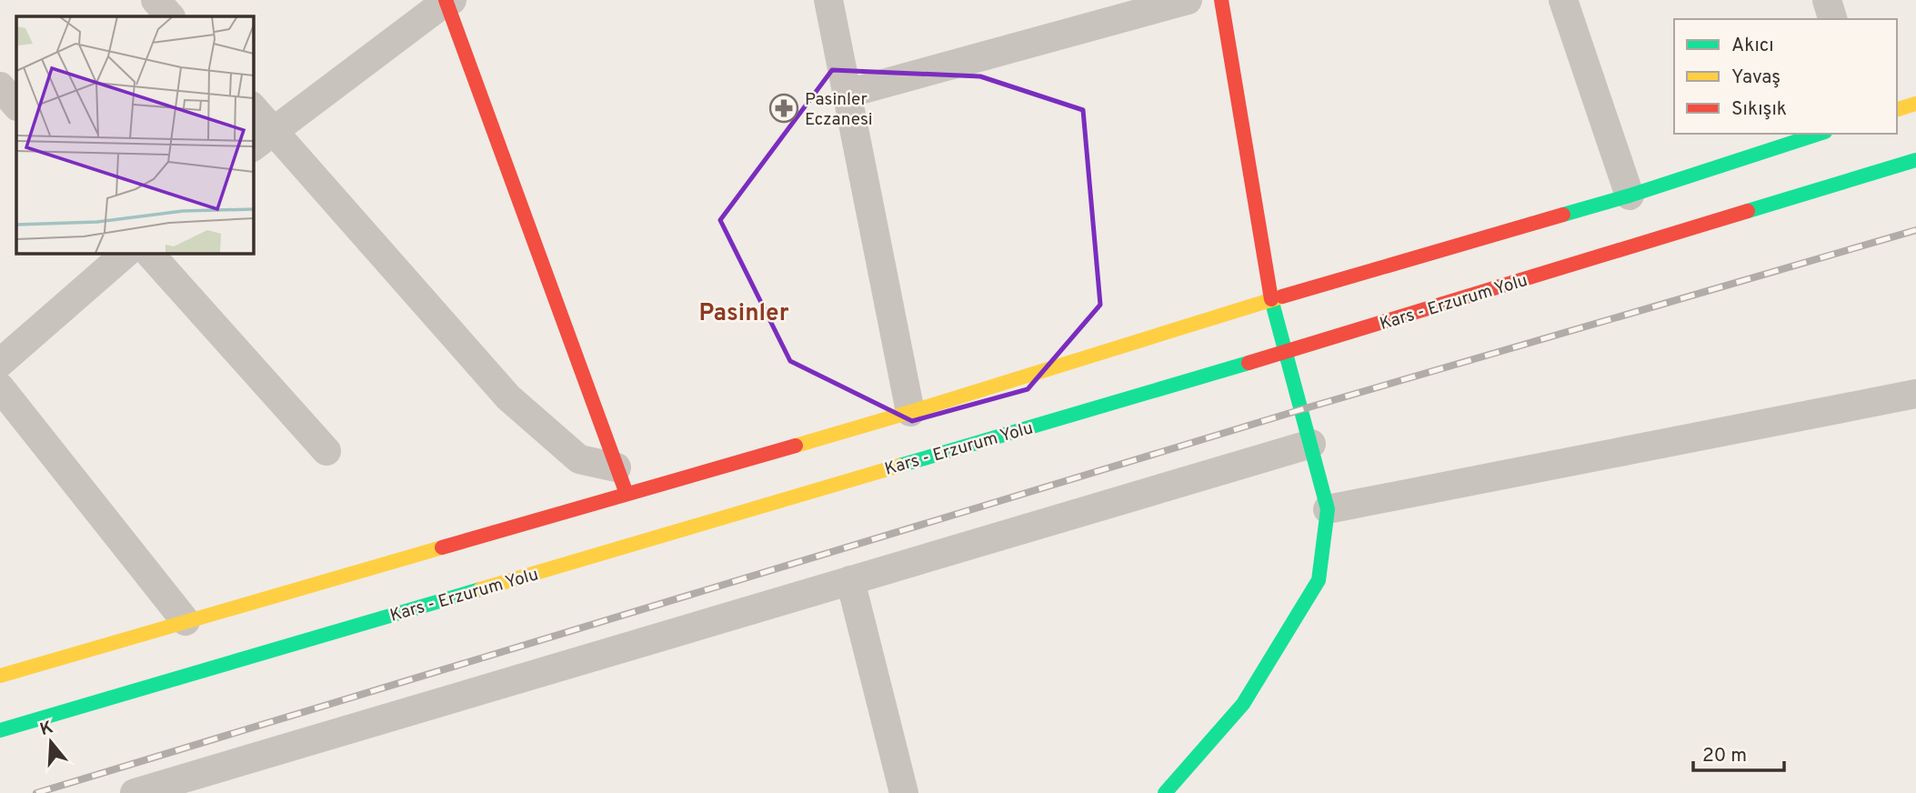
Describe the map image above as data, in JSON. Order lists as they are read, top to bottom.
{
  "streets": {
    "main road": ["Kars - Erzurum Yolu"]
  },
  "districts": ["Pasinler"],
  "places": {
    "pharmacy": ["Pasinler Eczanesi"]
  },
  "legend": ["Akıcı", "Yavaş", "Sıkışık"],
  "scale_bar": "20 m",
  "north": "top"
}
